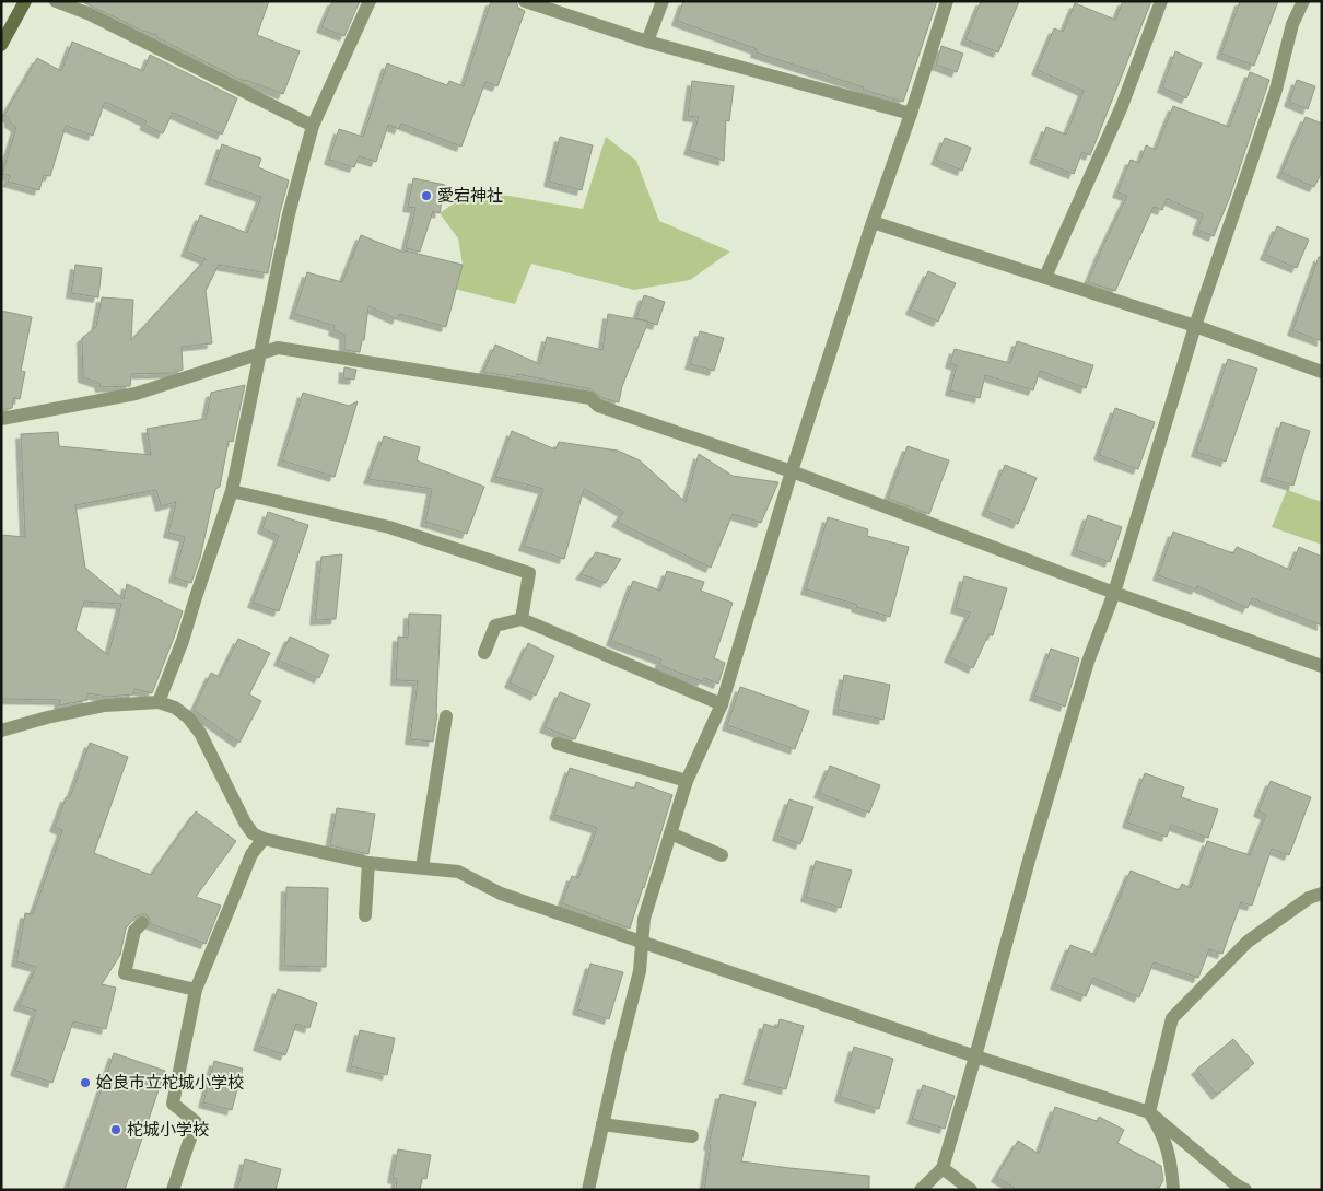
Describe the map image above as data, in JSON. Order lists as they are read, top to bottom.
{
  "places": ["愛宕神社", "姶良市立柁城小学校", "柁城小学校"]
}
